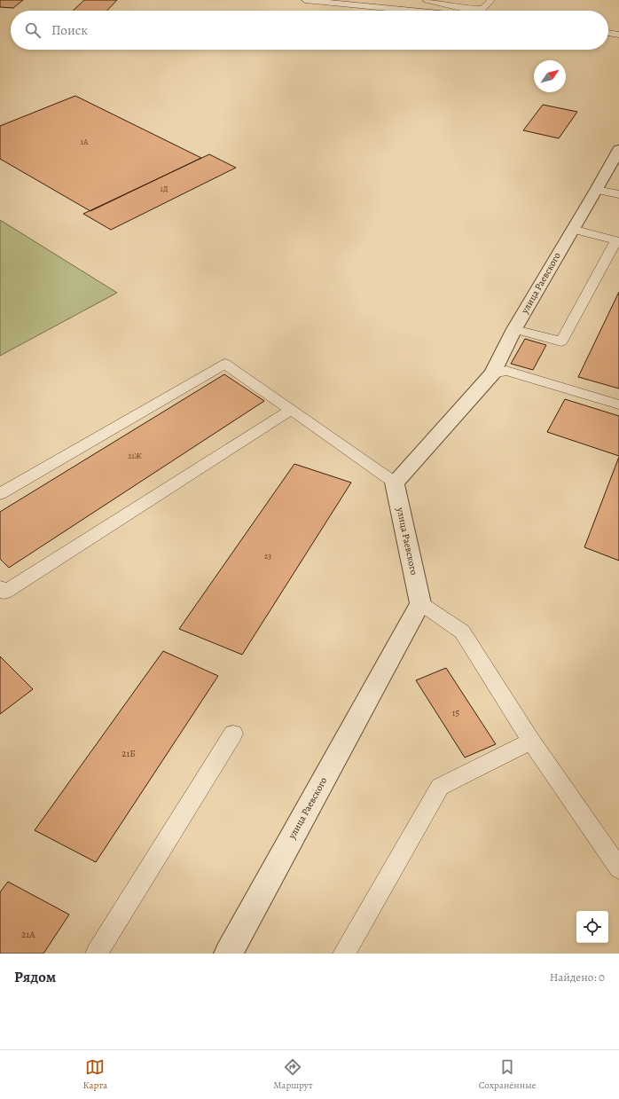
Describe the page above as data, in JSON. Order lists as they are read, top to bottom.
{
  "streets": {
    "street": ["улица Раевского"]
  },
  "house_numbers": [
    "1А",
    "1Д",
    "21Ж",
    "23",
    "15",
    "21Б",
    "21А"
  ],
  "north": "top right",
  "page": {
    "search": "Поиск",
    "heading": ["Рядом", "Найдено: 0"],
    "nav": ["Карта", "Маршрут", "Сохранённые"]
  }
}
